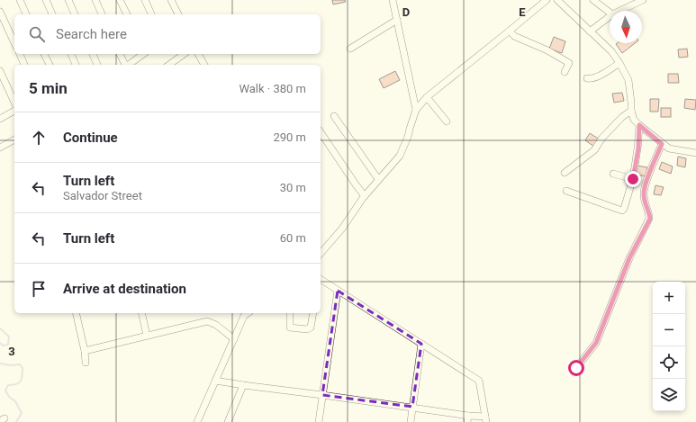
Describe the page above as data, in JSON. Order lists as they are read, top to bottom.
{
  "north": "bottom",
  "page": {
    "search": "Search here",
    "heading": ["5 min", "Walk · 380 m"],
    "list": [
      ["Continue", "290 m"],
      ["Turn left", "Salvador Street", "30 m"],
      ["Turn left", "60 m"],
      "Arrive at destination"
    ],
    "map_buttons": ["+", "−"]
  },
  "grid": {
    "columns": ["D", "E"],
    "rows": ["3"]
  }
}
